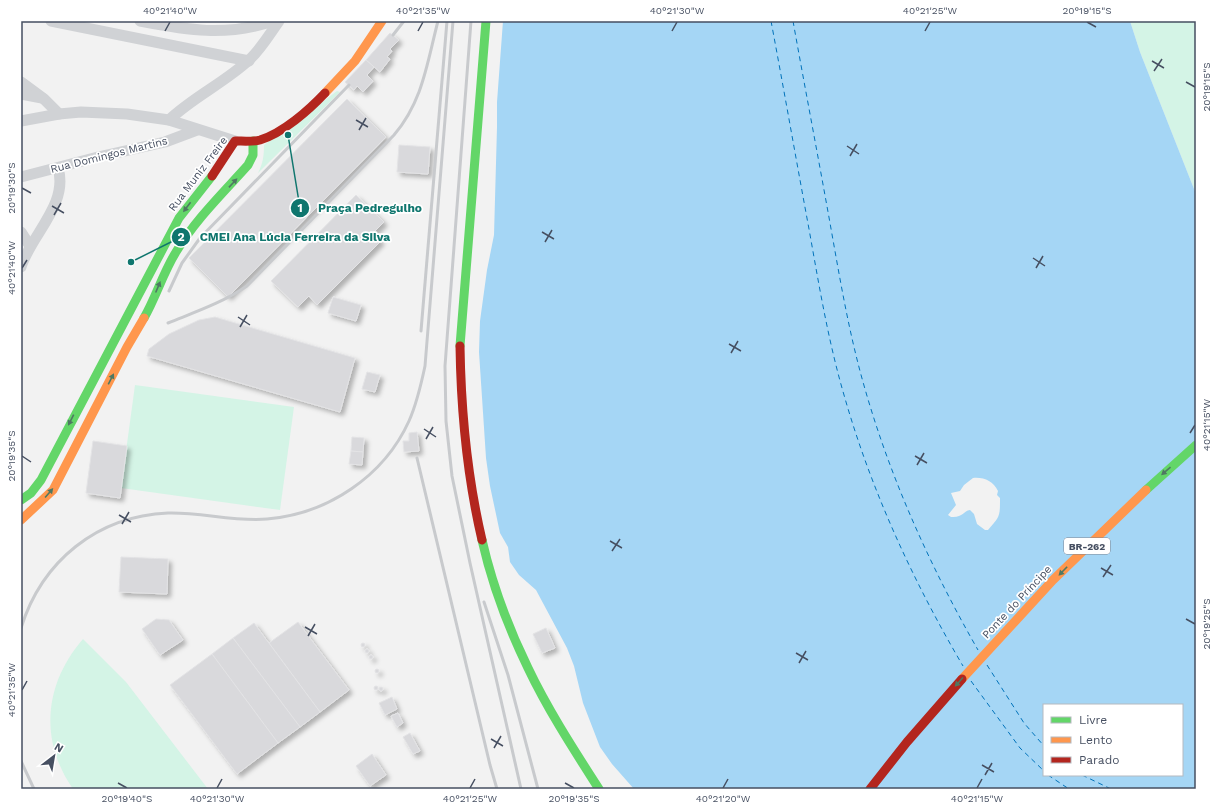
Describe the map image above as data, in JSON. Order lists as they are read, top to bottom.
{
  "streets": {
    "street": [
      "Rua Domingos Martins",
      "Rua Muniz Freire",
      "BR-262",
      "Ponte do Príncipe"
    ]
  },
  "one_way": ["Ponte do Príncipe"],
  "places": ["Praça Pedregulho", "CMEI Ana Lúcia Ferreira da Silva"],
  "legend": ["Livre", "Lento", "Parado"],
  "north": "top right",
  "coordinates": [
    "40°21'40\"W",
    "40°21'35\"W",
    "40°21'30\"W",
    "40°21'25\"W",
    "20°19'15\"S",
    "20°19'30\"S",
    "40°21'15\"W",
    "20°19'35\"S",
    "20°19'25\"S",
    "20°19'40\"S",
    "40°21'20\"W"
  ]
}
